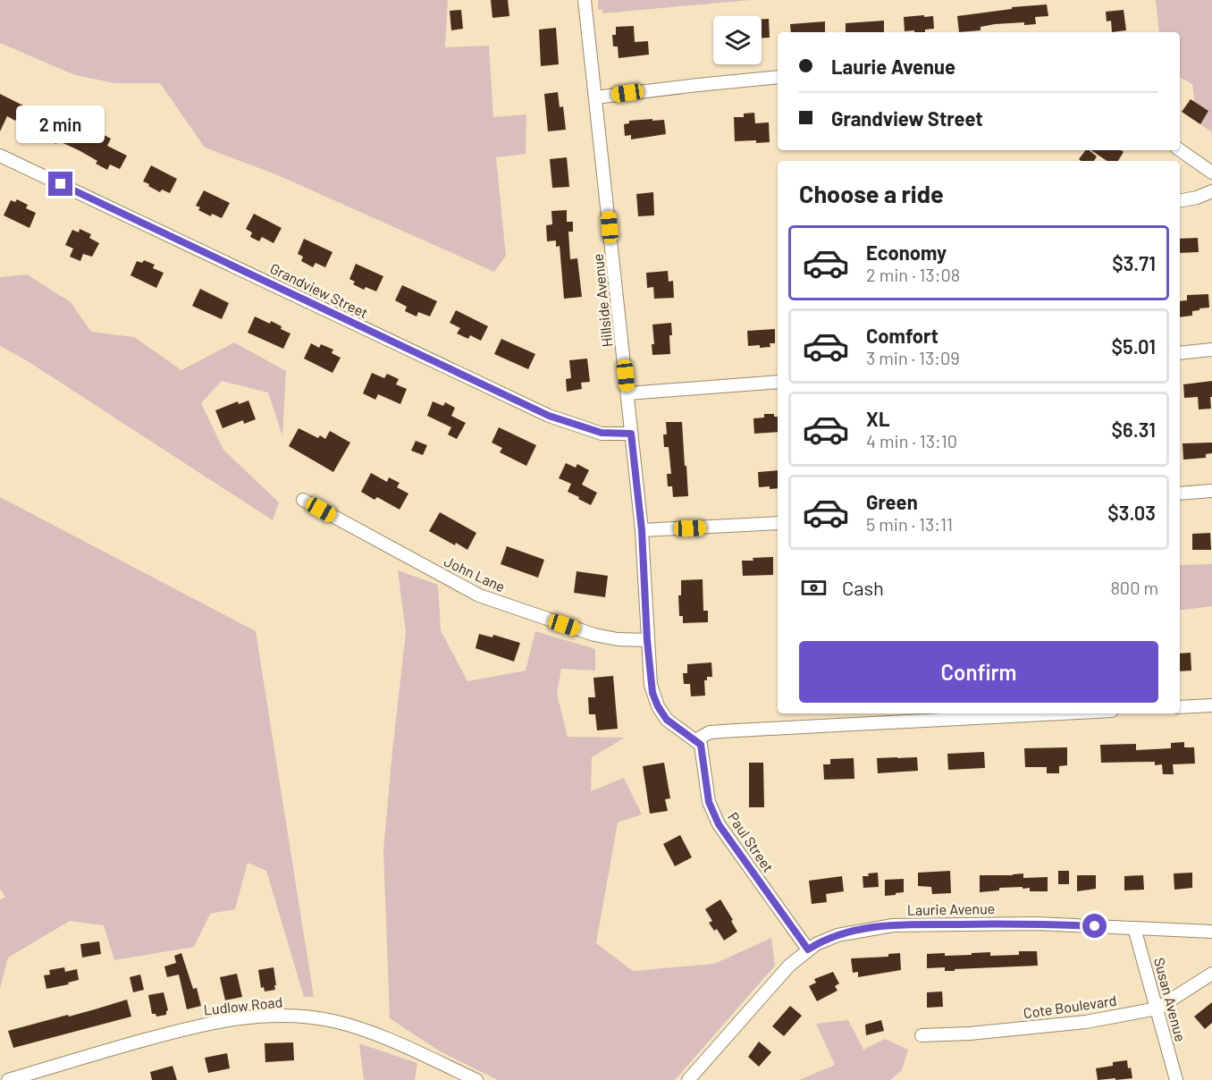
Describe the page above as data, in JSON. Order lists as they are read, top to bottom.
{
  "streets": {
    "street": [
      "Grandview Street",
      "Hillside Avenue",
      "John Lane",
      "Paul Street",
      "Laurie Avenue",
      "Susan Avenue",
      "Ludlow Road",
      "Cote Boulevard"
    ]
  },
  "crossings": [
    ["Grandview Street", "Hillside Avenue"],
    ["Hillside Avenue", "John Lane"],
    ["Hillside Avenue", "Paul Street"],
    ["Paul Street", "Laurie Avenue"],
    ["Laurie Avenue", "Susan Avenue"],
    ["Susan Avenue", "Cote Boulevard"]
  ],
  "page": {
    "banner": ["Laurie Avenue", "Grandview Street"],
    "bubble": "2 min",
    "heading": "Choose a ride",
    "list": [
      {
        "name": "Economy",
        "note": "2 min · 13:08",
        "value": "$3.71"
      },
      {
        "name": "Comfort",
        "note": "3 min · 13:09",
        "value": "$5.01"
      },
      {
        "name": "XL",
        "note": "4 min · 13:10",
        "value": "$6.31"
      },
      {
        "name": "Green",
        "note": "5 min · 13:11",
        "value": "$3.03"
      }
    ],
    "pay": ["Cash", "800 m"],
    "buttons": "Confirm"
  }
}
